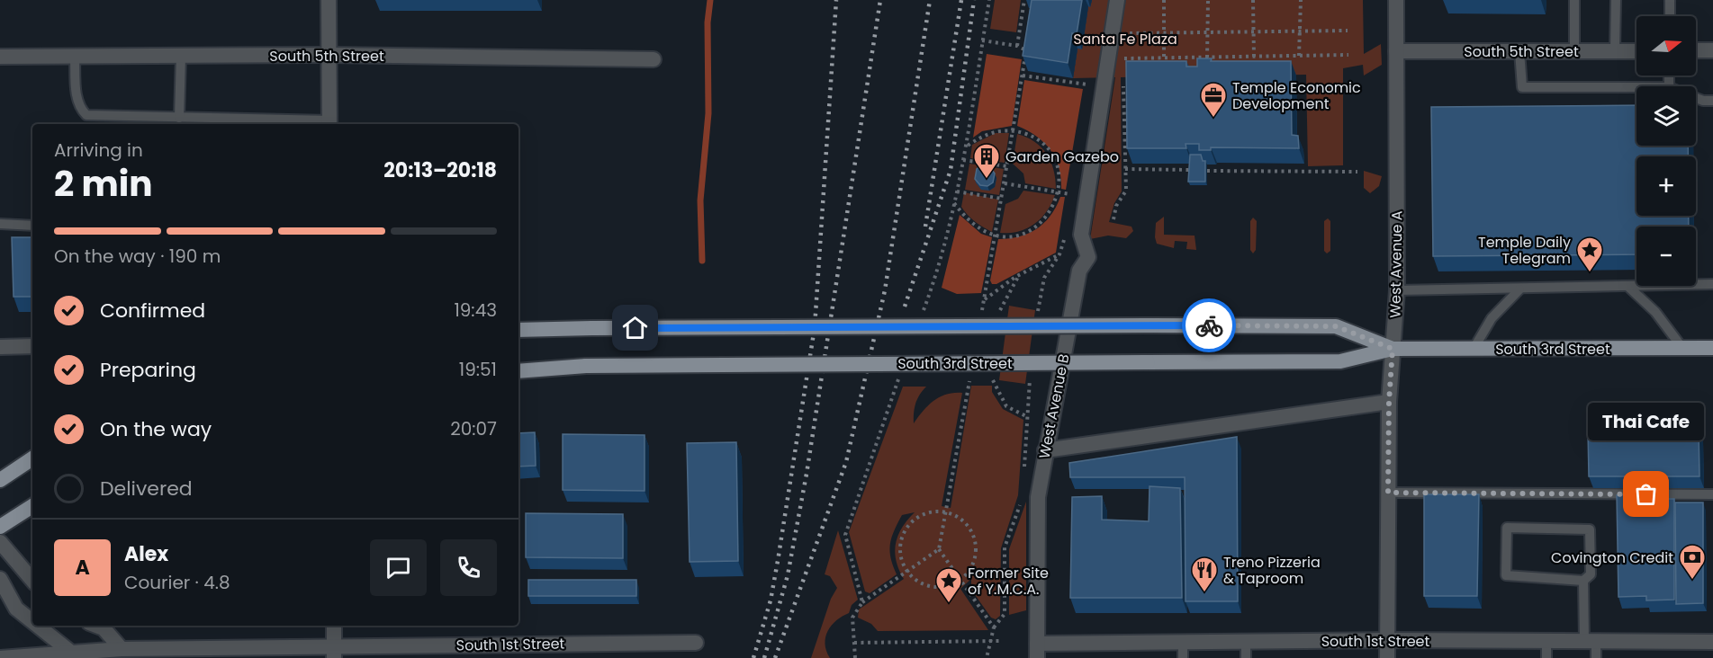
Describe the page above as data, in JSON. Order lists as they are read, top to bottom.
{
  "streets": {
    "main road": ["South 3rd Street"],
    "street": [
      "South 5th Street",
      "West Avenue A",
      "West Avenue B",
      "South 1st Street"
    ]
  },
  "crossings": [
    ["South 5th Street", "West Avenue A"],
    ["West Avenue A", "South 3rd Street"],
    ["West Avenue A", "South 1st Street"],
    ["West Avenue B", "South 1st Street"]
  ],
  "parks": ["Santa Fe Plaza"],
  "places": {
    "office": ["Temple Economic Development"],
    "building": ["Garden Gazebo"],
    "place": ["Temple Daily Telegram", "Former Site of Y.M.C.A."],
    "other": ["Thai Cafe"],
    "bank": ["Covington Credit"],
    "restaurant": ["Treno Pizzeria & Taproom"]
  },
  "north": "right",
  "page": {
    "map_buttons": ["+", "−"],
    "heading": ["2 min", "Arriving in", "20:13–20:18"],
    "panel": ["Alex", "Courier · 4.8"],
    "bar": "On the way · 190 m",
    "list": [
      ["Confirmed", "19:43"],
      ["Preparing", "19:51"],
      ["On the way", "20:07"],
      "Delivered"
    ],
    "bubble": "Thai Cafe",
    "round": "A"
  }
}
